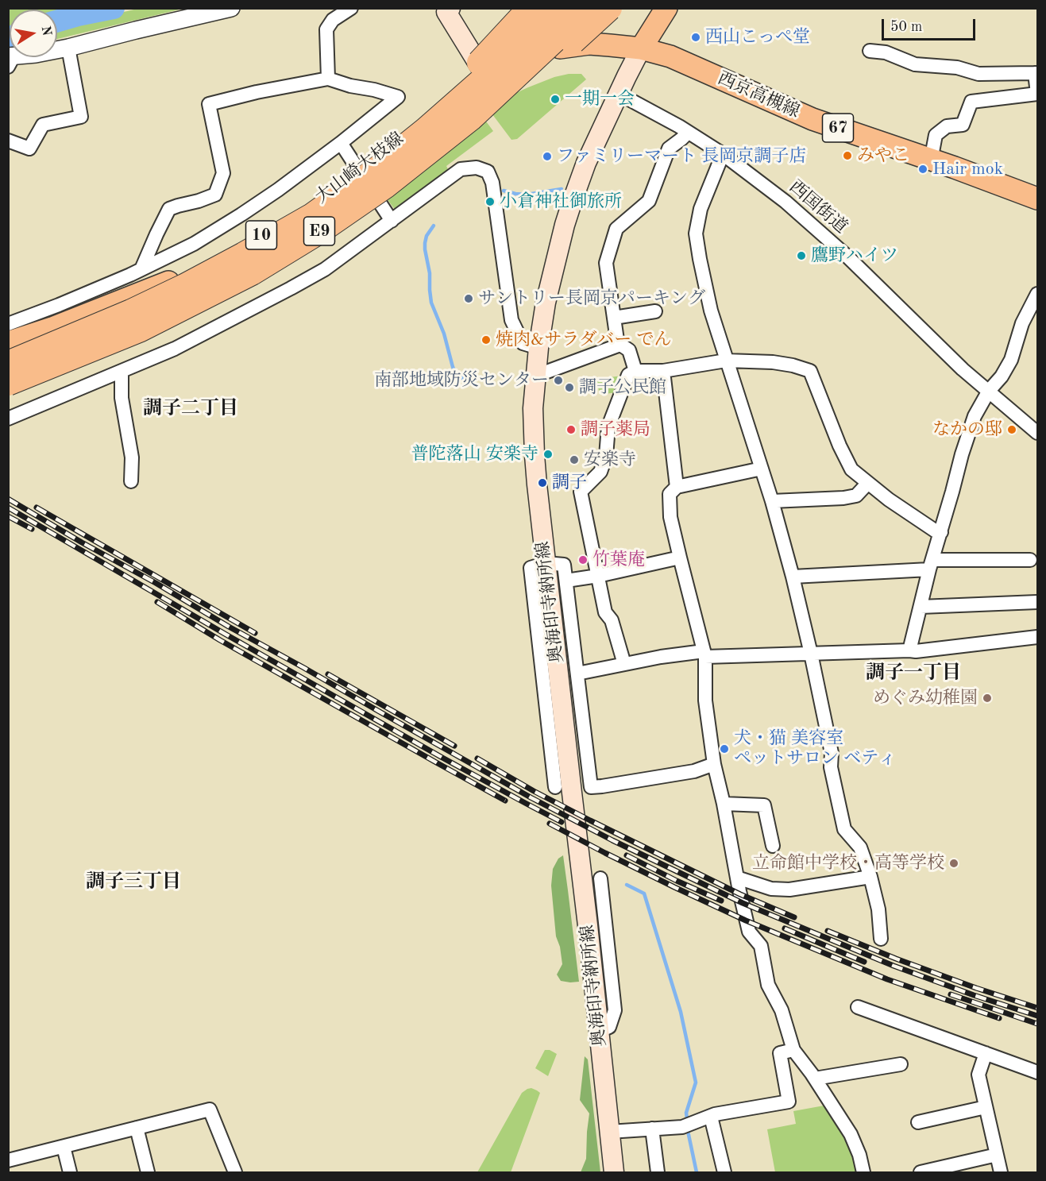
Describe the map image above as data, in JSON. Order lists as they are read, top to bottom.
{
  "streets": {
    "highway": ["E9"],
    "main road": [
      "西京高槻線",
      "67",
      "大山崎大枝線",
      "10",
      "奥海印寺納所線"
    ],
    "street": ["西国街道"]
  },
  "crossings": [
    ["西京高槻線", "大山崎大枝線"],
    ["西京高槻線", "奥海印寺納所線"],
    ["大山崎大枝線", "奥海印寺納所線"],
    ["西国街道", "奥海印寺納所線"]
  ],
  "districts": ["調子二丁目", "調子一丁目", "調子三丁目"],
  "places": [
    "西山こっぺ堂",
    "一期一会",
    "みやこ",
    "ファミリーマート 長岡京調子店",
    "Hair mok",
    "小倉神社御旅所",
    "鷹野ハイツ",
    "サントリー長岡京パーキング",
    "焼肉&サラダバー でん",
    "南部地域防災センター",
    "調子公民館",
    "調子薬局",
    "なかの邸",
    "普陀落山 安楽寺",
    "安楽寺",
    "調子",
    "竹葉庵",
    "めぐみ幼稚園",
    "犬・猫 美容室 ペットサロン ベティ",
    "立命館中学校・高等学校"
  ],
  "scale_bar": "50 m",
  "north": "right"
}
